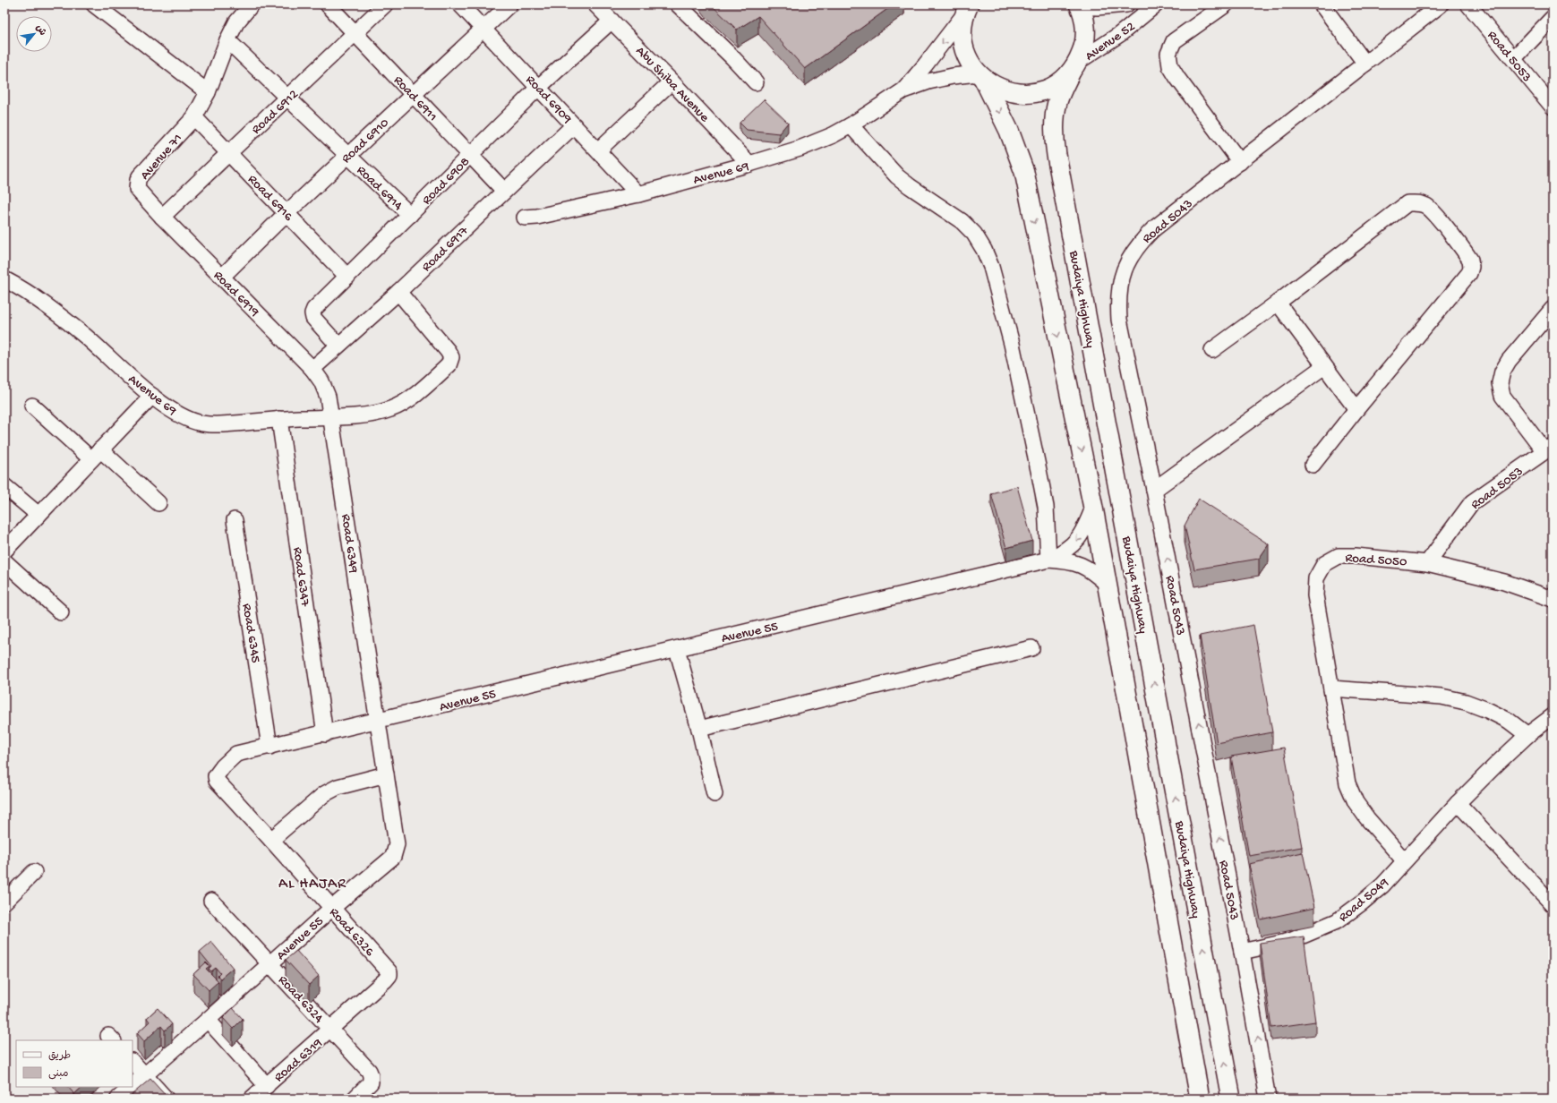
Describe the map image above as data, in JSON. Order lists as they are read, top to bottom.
{
  "streets": {
    "main road": ["Budaiya Highway"],
    "street": [
      "Avenue 52",
      "Road 5053",
      "Abu Shiba Avenue",
      "Road 6911",
      "Road 6909",
      "Road 6912",
      "Road 6910",
      "Avenue 71",
      "Avenue 69",
      "Road 6908",
      "Road 6914",
      "Road 6916",
      "Road 5043",
      "Road 6917",
      "Road 6919",
      "Road 6349",
      "Road 5050",
      "Road 6347",
      "Avenue 55",
      "Road 6345",
      "Road 5049",
      "Road 6326",
      "Road 6324",
      "Road 6319"
    ]
  },
  "crossings": [
    ["Avenue 52", "Budaiya Highway"],
    ["Road 5053", "Road 5050"],
    ["Abu Shiba Avenue", "Avenue 69"],
    ["Abu Shiba Avenue", "Road 6908"],
    ["Road 6911", "Road 6912"],
    ["Road 6911", "Road 6910"],
    ["Road 6911", "Road 6908"],
    ["Road 6911", "Road 6917"],
    ["Road 6909", "Road 6910"],
    ["Road 6909", "Avenue 69"],
    ["Road 6909", "Road 6908"],
    ["Road 6909", "Road 6917"],
    ["Road 6912", "Avenue 71"],
    ["Road 6912", "Road 6914"],
    ["Road 6912", "Road 6916"],
    ["Road 6912", "Road 6919"],
    ["Road 6910", "Road 6914"],
    ["Road 6910", "Road 6916"],
    ["Road 6910", "Road 6919"],
    ["Avenue 71", "Road 6914"],
    ["Avenue 71", "Road 6916"],
    ["Avenue 71", "Road 6919"],
    ["Avenue 69", "Road 6917"],
    ["Avenue 69", "Road 6349"],
    ["Avenue 69", "Road 6347"],
    ["Road 6908", "Road 6914"],
    ["Road 6908", "Road 6916"],
    ["Road 6908", "Road 6917"],
    ["Road 5043", "Road 5049"],
    ["Road 6917", "Road 6919"],
    ["Road 6917", "Road 6349"],
    ["Road 6919", "Road 6349"],
    ["Road 6349", "Avenue 55"],
    ["Road 5050", "Road 5049"],
    ["Avenue 55", "Road 6326"],
    ["Avenue 55", "Road 6324"],
    ["Road 6345", "Road 6326"],
    ["Road 6326", "Road 6319"],
    ["Road 6324", "Road 6319"]
  ],
  "one_way": ["Road 5043"],
  "districts": ["AL HAJAR"],
  "legend": ["طريق", "مبنى"],
  "north": "top right"
}
